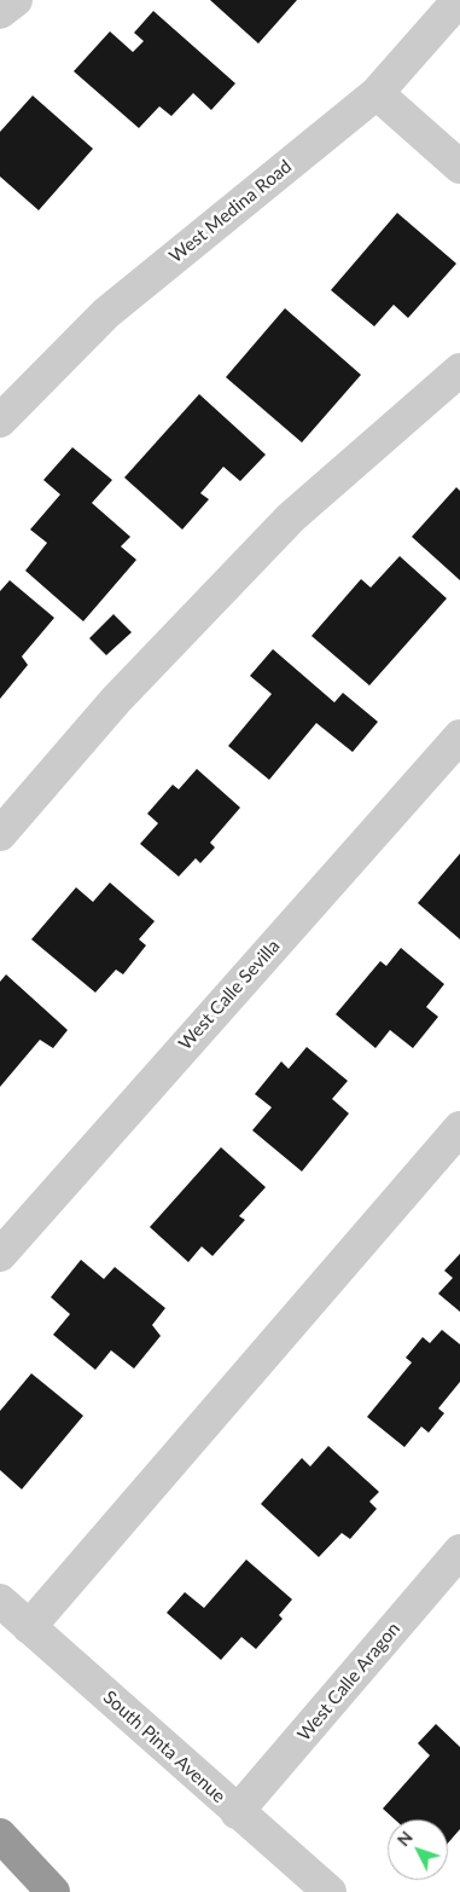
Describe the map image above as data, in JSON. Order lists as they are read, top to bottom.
{
  "streets": {
    "street": [
      "West Medina Road",
      "West Calle Sevilla",
      "West Calle Aragon",
      "South Pinta Avenue"
    ]
  },
  "crossings": [
    ["West Calle Aragon", "South Pinta Avenue"]
  ],
  "north": "top left"
}
